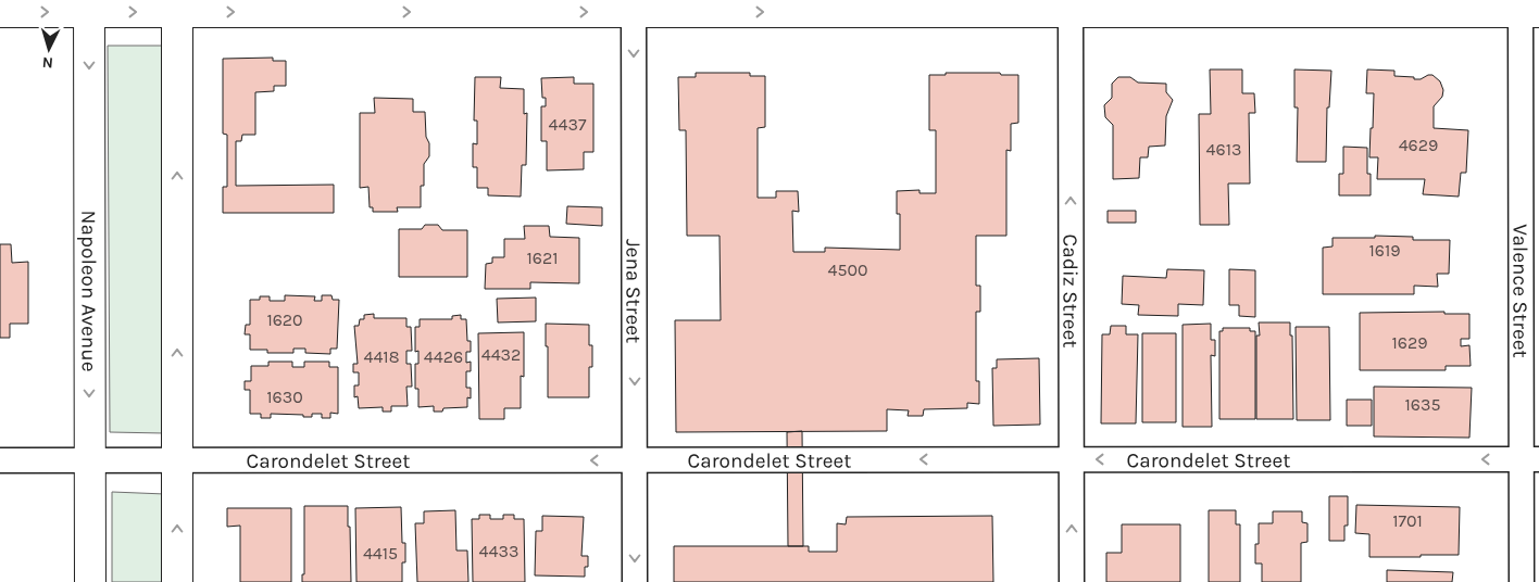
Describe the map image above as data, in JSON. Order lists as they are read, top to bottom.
{
  "streets": {
    "main road": ["Napoleon Avenue"],
    "street": [
      "Jena Street",
      "Cadiz Street",
      "Valence Street",
      "Carondelet Street"
    ]
  },
  "crossings": [
    ["Napoleon Avenue", "Carondelet Street"],
    ["Jena Street", "Carondelet Street"],
    ["Cadiz Street", "Carondelet Street"],
    ["Valence Street", "Carondelet Street"]
  ],
  "one_way": ["Jena Street", "Cadiz Street", "Carondelet Street"],
  "house_numbers": [
    "4437",
    "4629",
    "4613",
    "1619",
    "1621",
    "4500",
    "1620",
    "1629",
    "4432",
    "4418",
    "4426",
    "1630",
    "1635",
    "1701",
    "4433",
    "4415"
  ],
  "north": "bottom"
}
